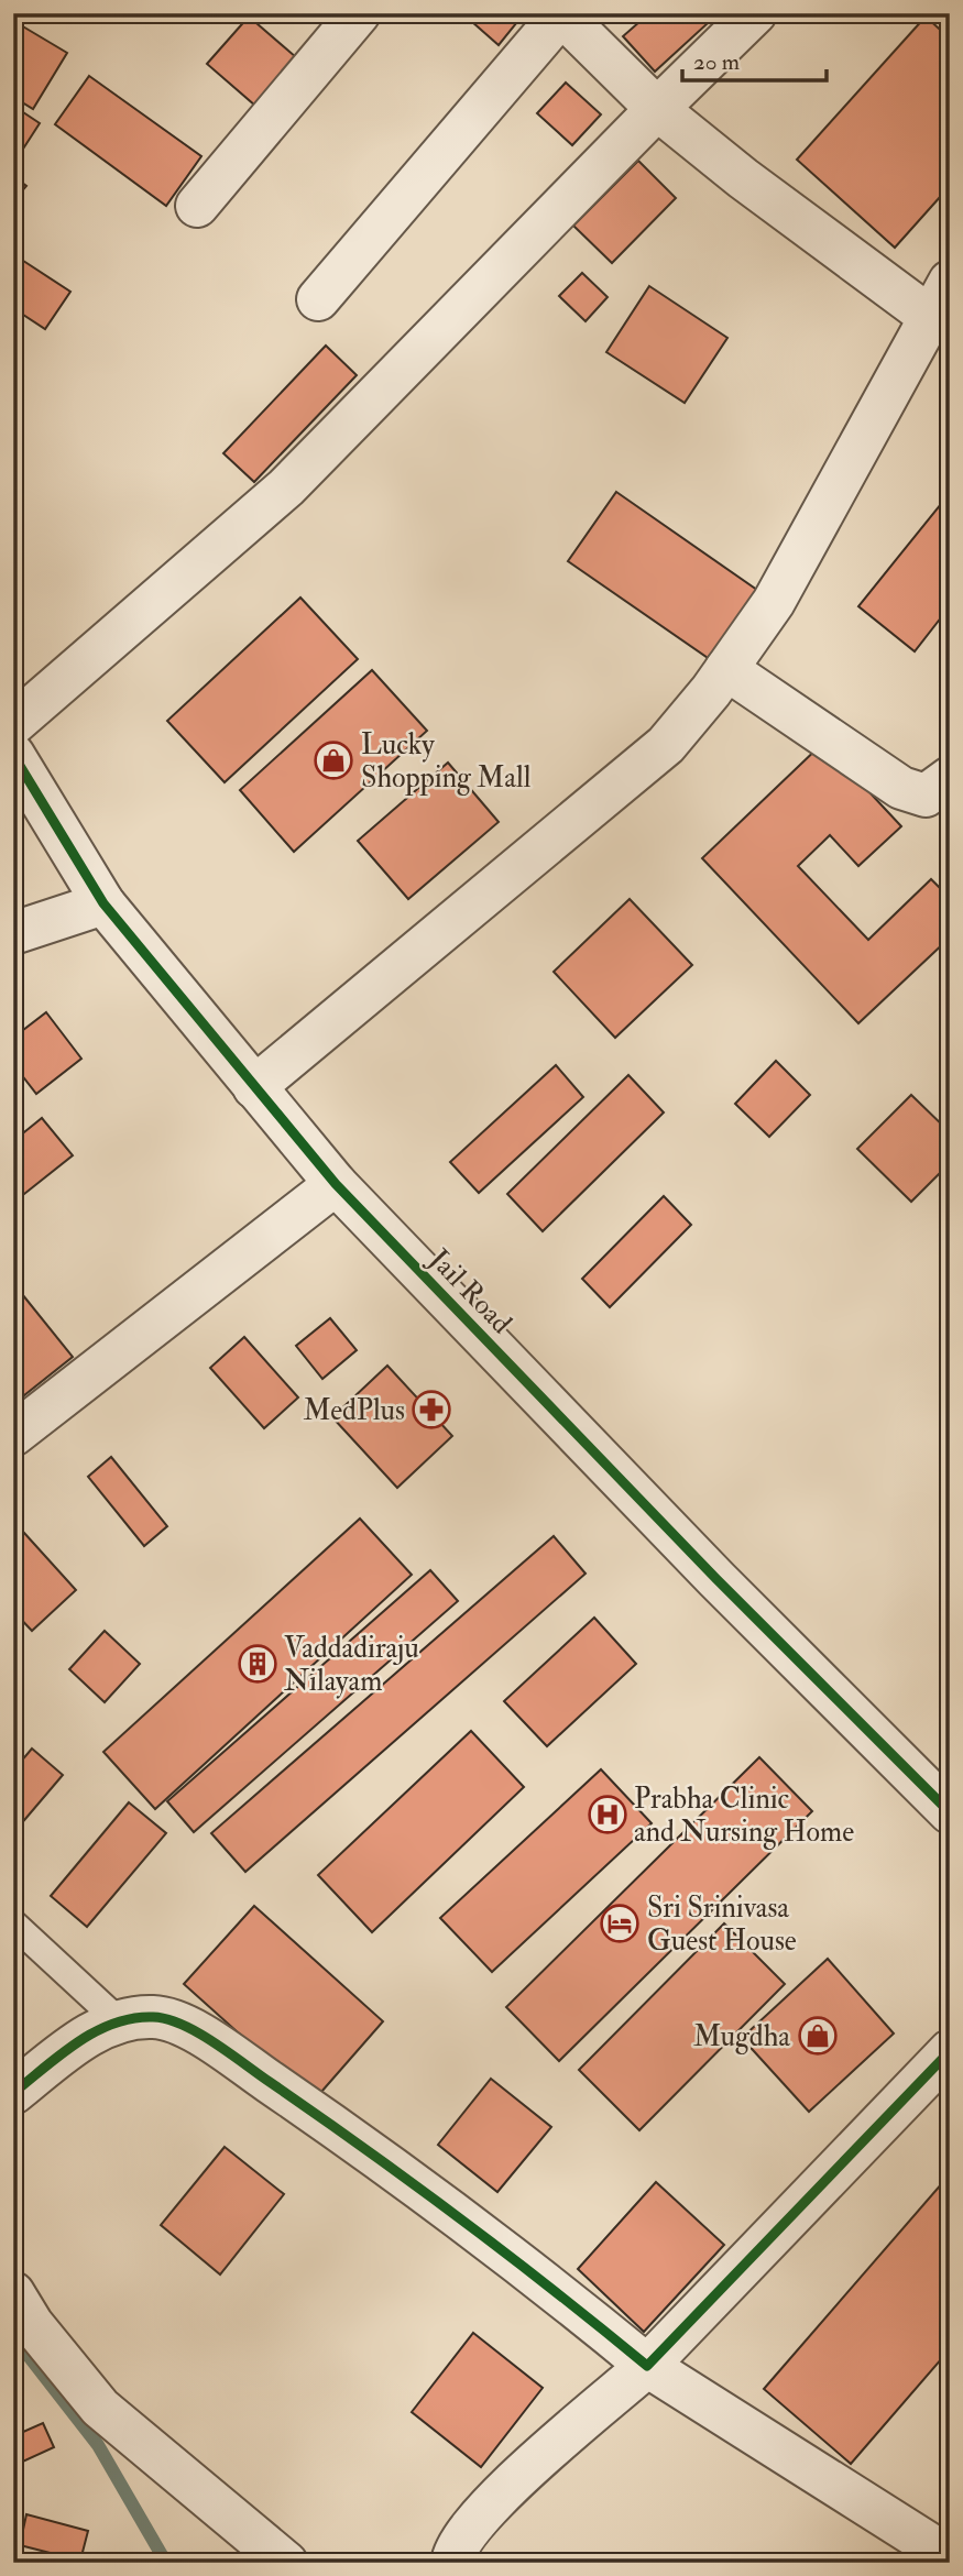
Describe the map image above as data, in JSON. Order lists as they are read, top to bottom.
{
  "streets": {
    "street": ["Jail Road"]
  },
  "places": {
    "shop": ["Lucky Shopping Mall", "Mugdha"],
    "pharmacy": ["MedPlus"],
    "building": ["Vaddadiraju Nilayam"],
    "hospital": ["Prabha Clinic and Nursing Home"],
    "hotel": ["Sri Srinivasa Guest House"]
  },
  "scale_bar": "20 m"
}
